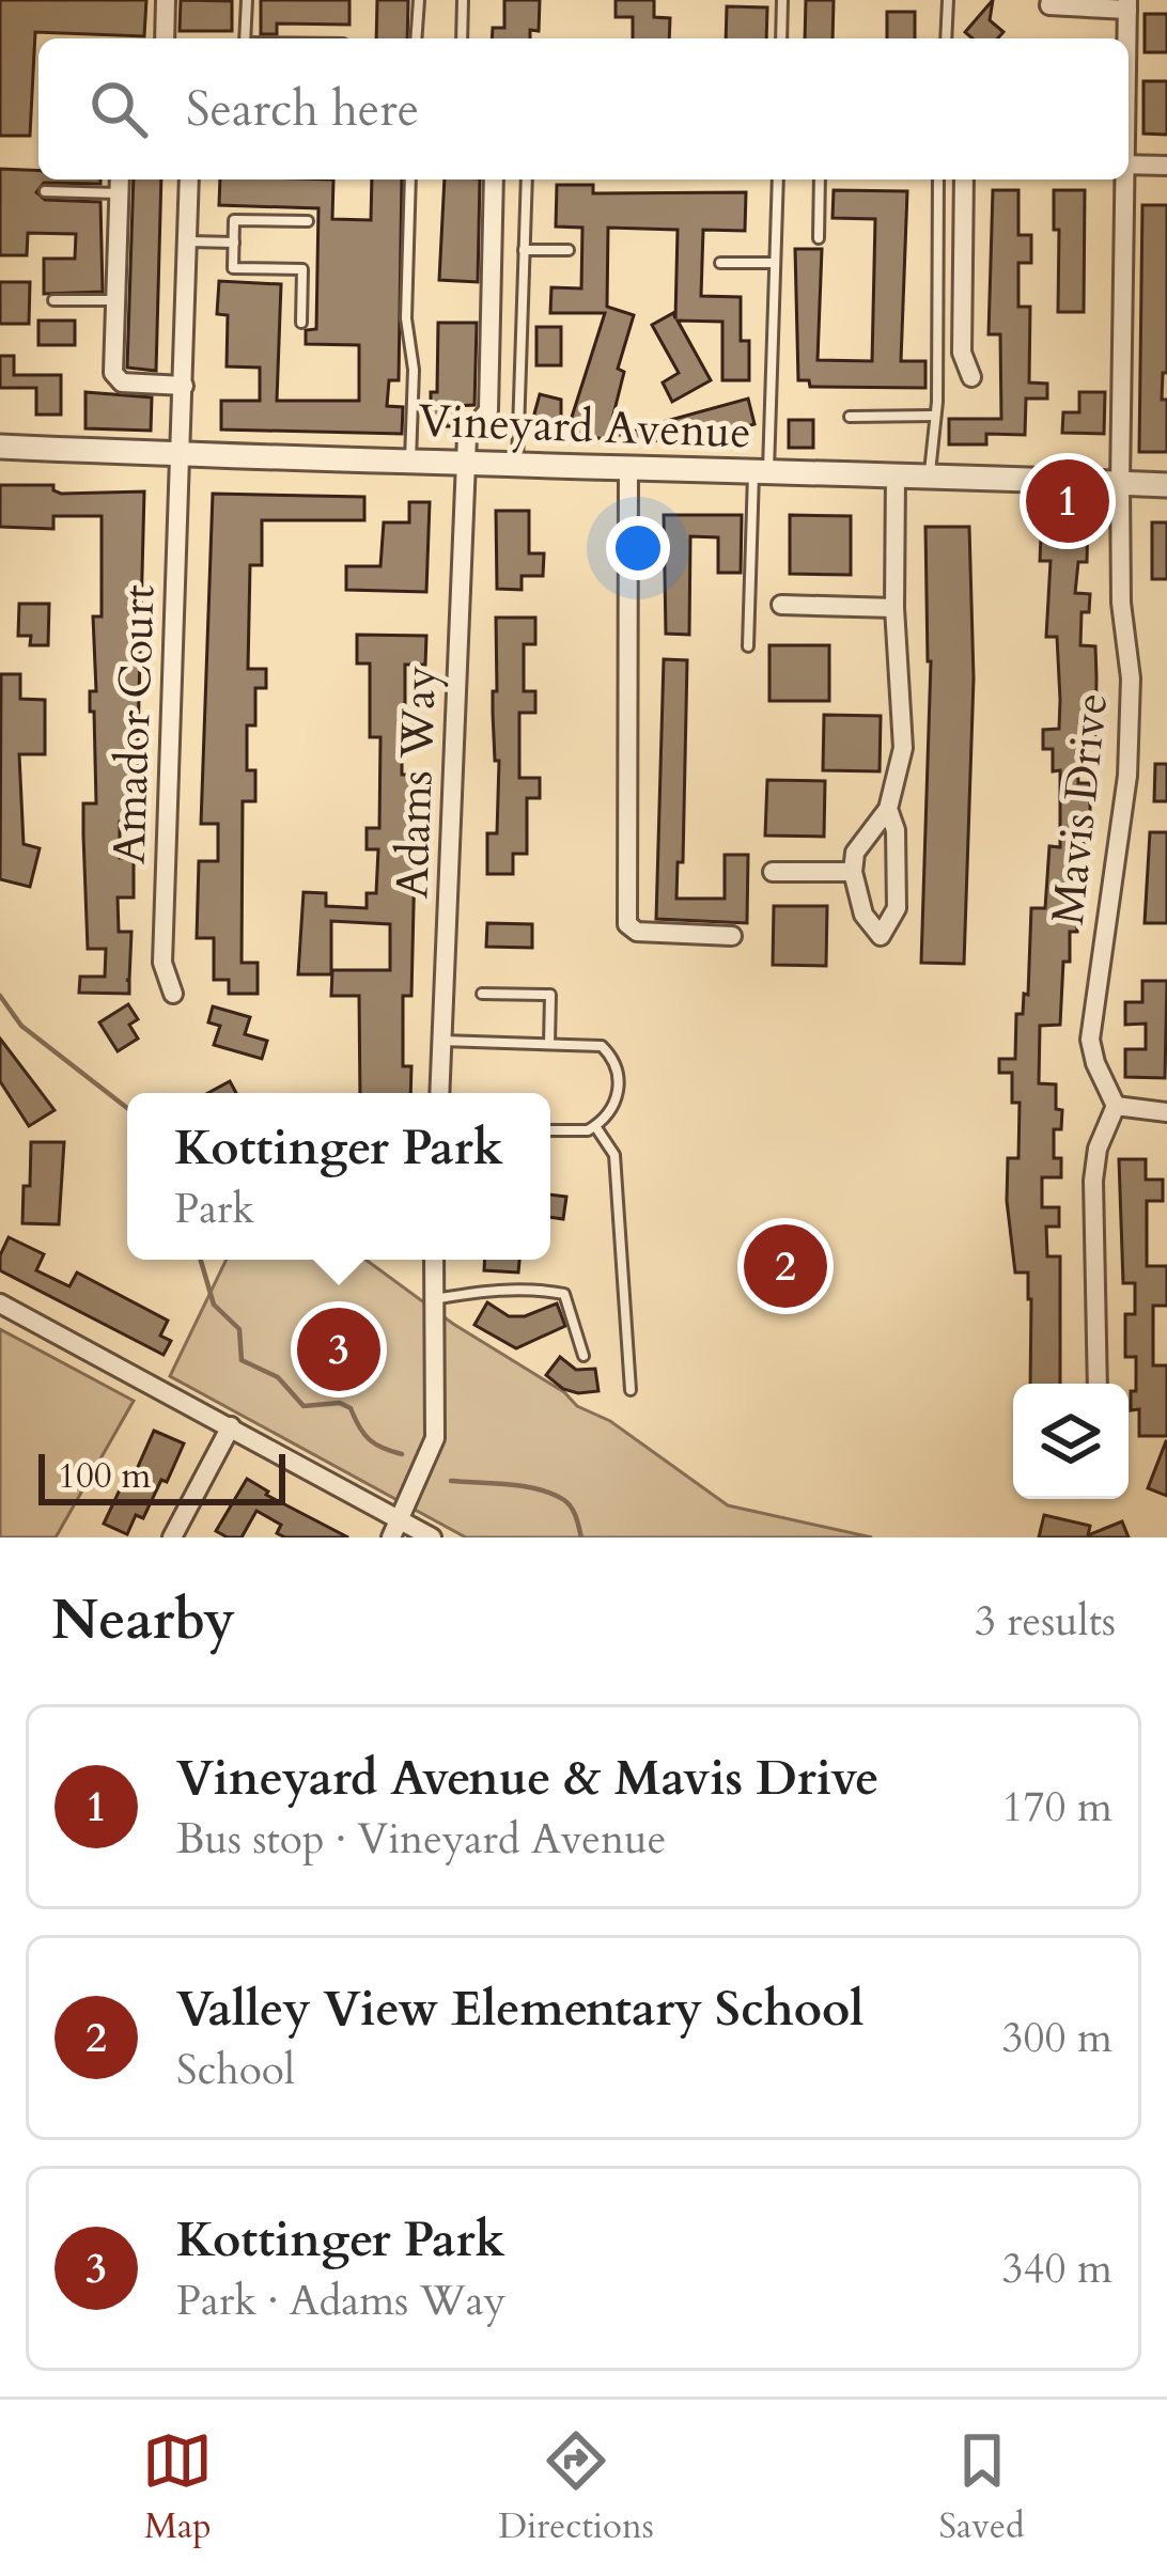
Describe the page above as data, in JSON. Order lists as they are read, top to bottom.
{
  "streets": {
    "street": [
      "Vineyard Avenue",
      "Amador Court",
      "Adams Way",
      "Mavis Drive"
    ]
  },
  "crossings": [
    ["Vineyard Avenue", "Amador Court"],
    ["Vineyard Avenue", "Adams Way"],
    ["Vineyard Avenue", "Mavis Drive"]
  ],
  "scale_bar": "100 m",
  "page": {
    "search": "Search here",
    "pins": ["1", "2", "3"],
    "popup": ["Kottinger Park", "Park"],
    "scale": "100 m",
    "heading": ["Nearby", "3 results"],
    "list": [
      {
        "mark": "1",
        "name": "Vineyard Avenue & Mavis Drive",
        "note": "Bus stop · Vineyard Avenue",
        "value": "170 m"
      },
      {
        "mark": "2",
        "name": "Valley View Elementary School",
        "note": "School",
        "value": "300 m"
      },
      {
        "mark": "3",
        "name": "Kottinger Park",
        "note": "Park · Adams Way",
        "value": "340 m"
      }
    ],
    "nav": ["Map", "Directions", "Saved"]
  }
}
